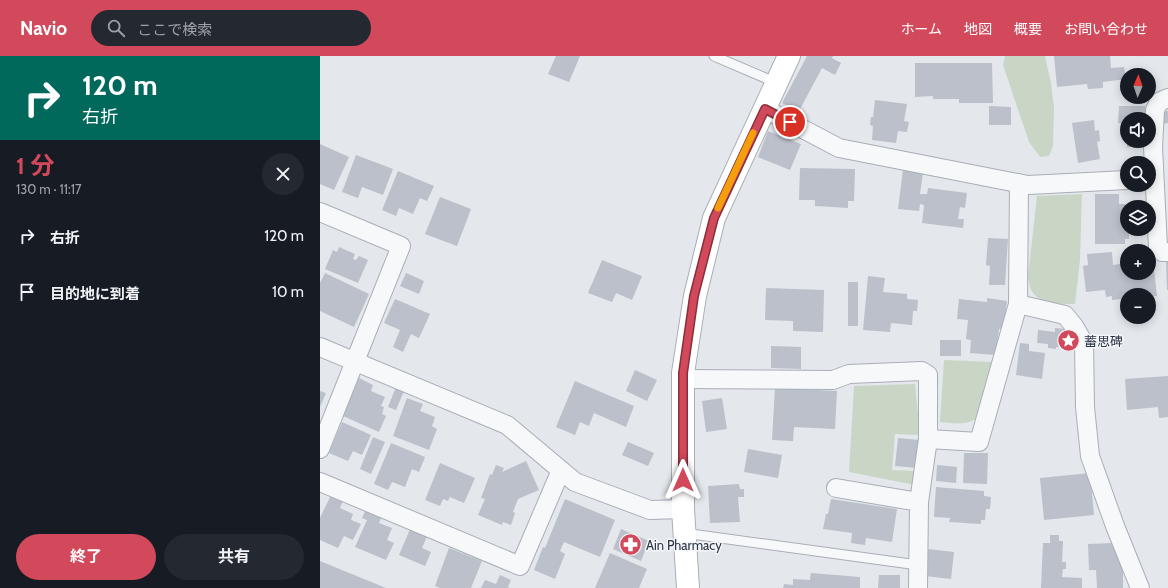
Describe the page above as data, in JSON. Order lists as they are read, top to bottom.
{
  "places": {
    "place": ["蓄思碑"],
    "pharmacy": ["Ain Pharmacy"]
  },
  "north": "top",
  "page": {
    "header": "Navio",
    "search": "ここで検索",
    "nav": [
      "ホーム",
      "地図",
      "概要",
      "お問い合わせ"
    ],
    "turn": ["120 m", "右折"],
    "map_buttons": ["+", "−"],
    "heading": ["1 分", "130 m · 11:17"],
    "list": [
      {
        "name": "右折",
        "value": "120 m"
      },
      {
        "name": "目的地に到着",
        "value": "10 m"
      }
    ],
    "buttons": ["終了", "共有"]
  }
}
